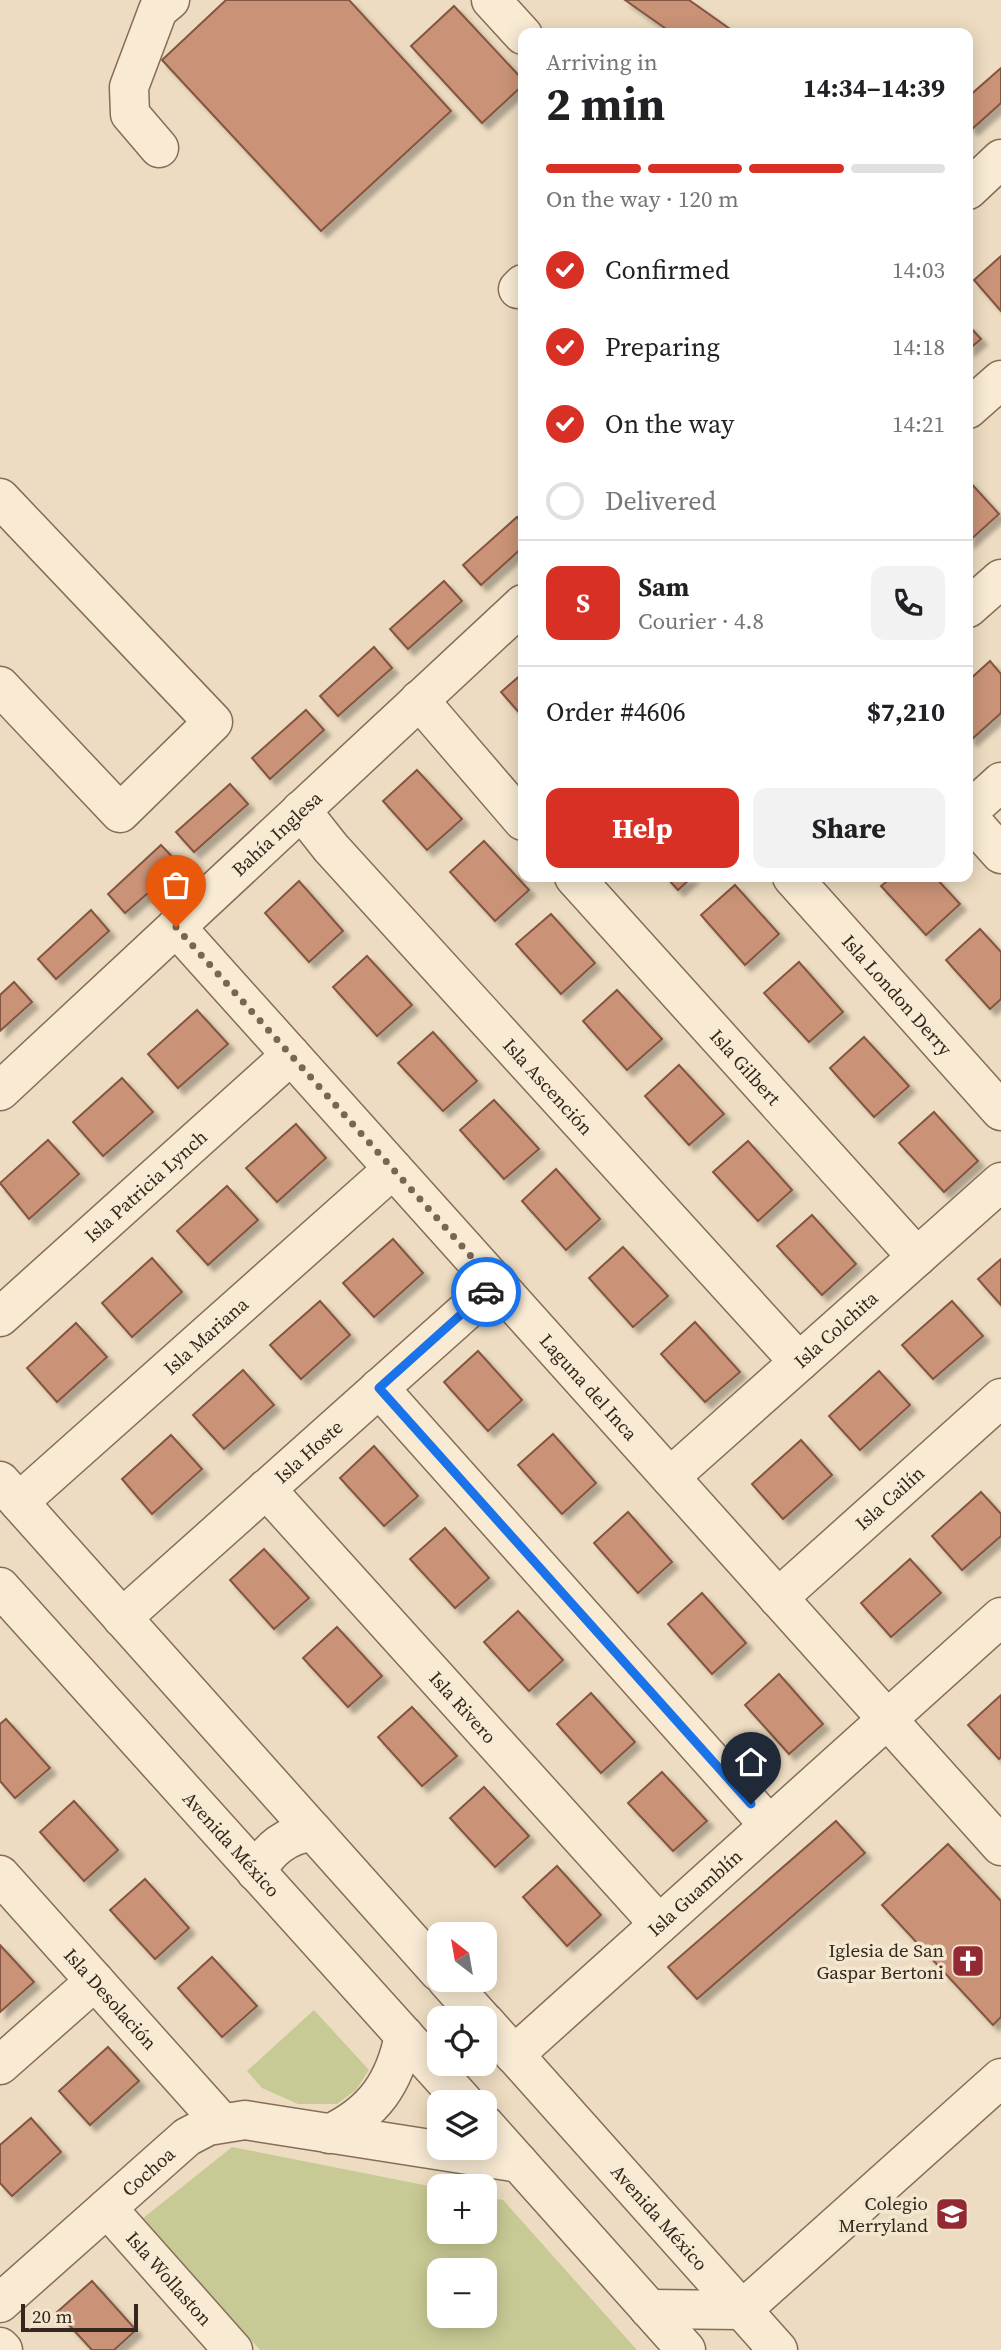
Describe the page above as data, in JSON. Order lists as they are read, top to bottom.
{
  "streets": {
    "street": [
      "Bahía Inglesa",
      "Isla London Derry",
      "Isla Gilbert",
      "Isla Ascención",
      "Isla Patricia Lynch",
      "Isla Colchita",
      "Isla Mariana",
      "Laguna del Inca",
      "Isla Hoste",
      "Isla Cailín",
      "Isla Rivero",
      "Avenida México",
      "Isla Guamblín",
      "Isla Desolación",
      "Cochoa",
      "Isla Wollaston"
    ]
  },
  "crossings": [
    ["Bahía Inglesa", "Isla Ascención"],
    ["Bahía Inglesa", "Laguna del Inca"],
    ["Isla Gilbert", "Isla Colchita"],
    ["Isla Ascención", "Isla Colchita"],
    ["Isla Patricia Lynch", "Laguna del Inca"],
    ["Isla Colchita", "Laguna del Inca"],
    ["Isla Mariana", "Laguna del Inca"],
    ["Laguna del Inca", "Isla Hoste"],
    ["Laguna del Inca", "Isla Cailín"],
    ["Laguna del Inca", "Isla Guamblín"],
    ["Isla Hoste", "Isla Rivero"],
    ["Isla Rivero", "Isla Guamblín"],
    ["Avenida México", "Isla Guamblín"],
    ["Isla Desolación", "Cochoa"],
    ["Cochoa", "Isla Wollaston"]
  ],
  "places": {
    "church": ["Iglesia de San Gaspar Bertoni"],
    "school or university": ["Colegio Merryland"]
  },
  "scale_bar": "20 m",
  "north": "top left",
  "page": {
    "heading": ["2 min", "Arriving in", "14:34–14:39"],
    "panel": [
      "Sam",
      "Courier · 4.8",
      "Order #4606",
      "$7,210"
    ],
    "bar": "On the way · 120 m",
    "list": [
      ["Confirmed", "14:03"],
      ["Preparing", "14:18"],
      ["On the way", "14:21"],
      "Delivered"
    ],
    "round": "S",
    "buttons": ["Help", "Share"],
    "map_buttons": ["+", "−"],
    "scale": "20 m"
  }
}
